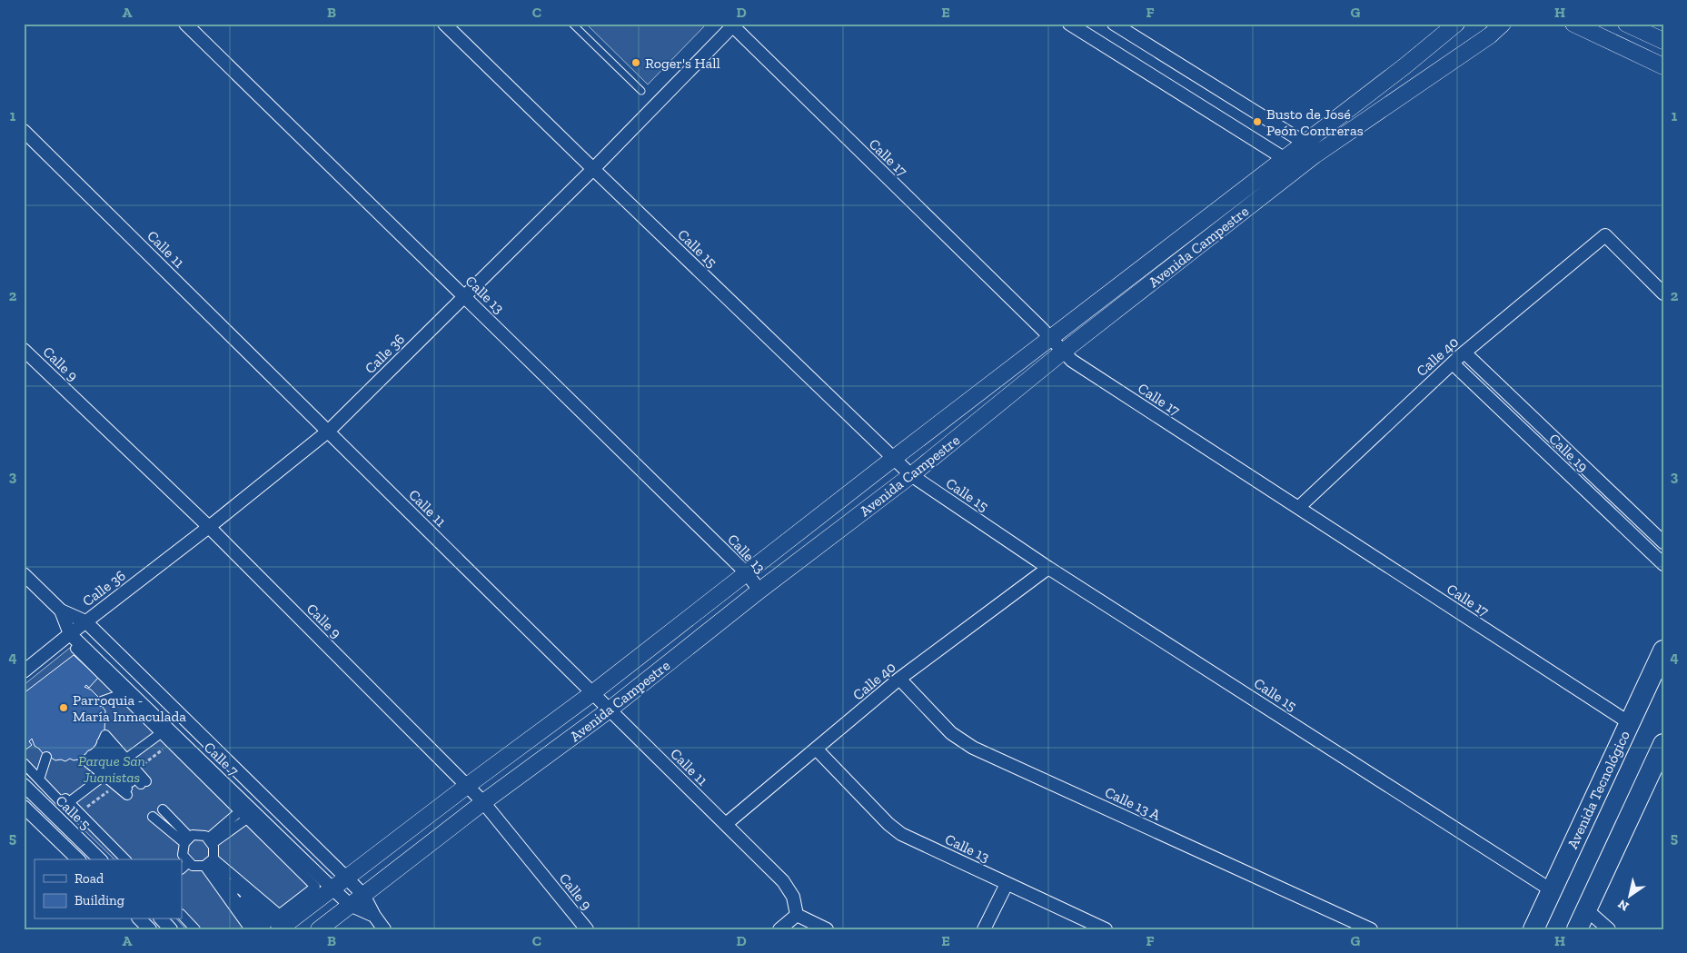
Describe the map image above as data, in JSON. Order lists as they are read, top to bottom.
{
  "streets": {
    "main road": ["Avenida Tecnológico"],
    "street": [
      "Calle 17",
      "Avenida Campestre",
      "Calle 15",
      "Calle 11",
      "Calle 13",
      "Calle 36",
      "Calle 40",
      "Calle 9",
      "Calle 19",
      "Calle 7",
      "Calle 13 A",
      "Calle 5"
    ]
  },
  "crossings": [
    ["Calle 17", "Avenida Campestre"],
    ["Calle 17", "Calle 36"],
    ["Calle 17", "Calle 40"],
    ["Calle 17", "Avenida Tecnológico"],
    ["Avenida Campestre", "Calle 15"],
    ["Avenida Campestre", "Calle 11"],
    ["Avenida Campestre", "Calle 13"],
    ["Avenida Campestre", "Calle 9"],
    ["Avenida Campestre", "Calle 7"],
    ["Calle 15", "Calle 36"],
    ["Calle 15", "Calle 40"],
    ["Calle 15", "Avenida Tecnológico"],
    ["Calle 11", "Calle 36"],
    ["Calle 11", "Calle 40"],
    ["Calle 13", "Calle 36"],
    ["Calle 13", "Calle 40"],
    ["Calle 36", "Calle 9"],
    ["Calle 36", "Calle 7"],
    ["Calle 40", "Calle 19"],
    ["Calle 40", "Calle 13 A"]
  ],
  "parks": ["Parque San Juanistas"],
  "places": ["Roger's Hall", "Busto de José Peón Contreras", "Parroquia - María Inmaculada"],
  "legend": ["Road", "Building"],
  "north": "bottom left",
  "grid": {
    "columns": [
      "A",
      "B",
      "C",
      "D",
      "E",
      "F",
      "G",
      "H"
    ],
    "rows": [
      "1",
      "2",
      "3",
      "4",
      "5"
    ]
  }
}
